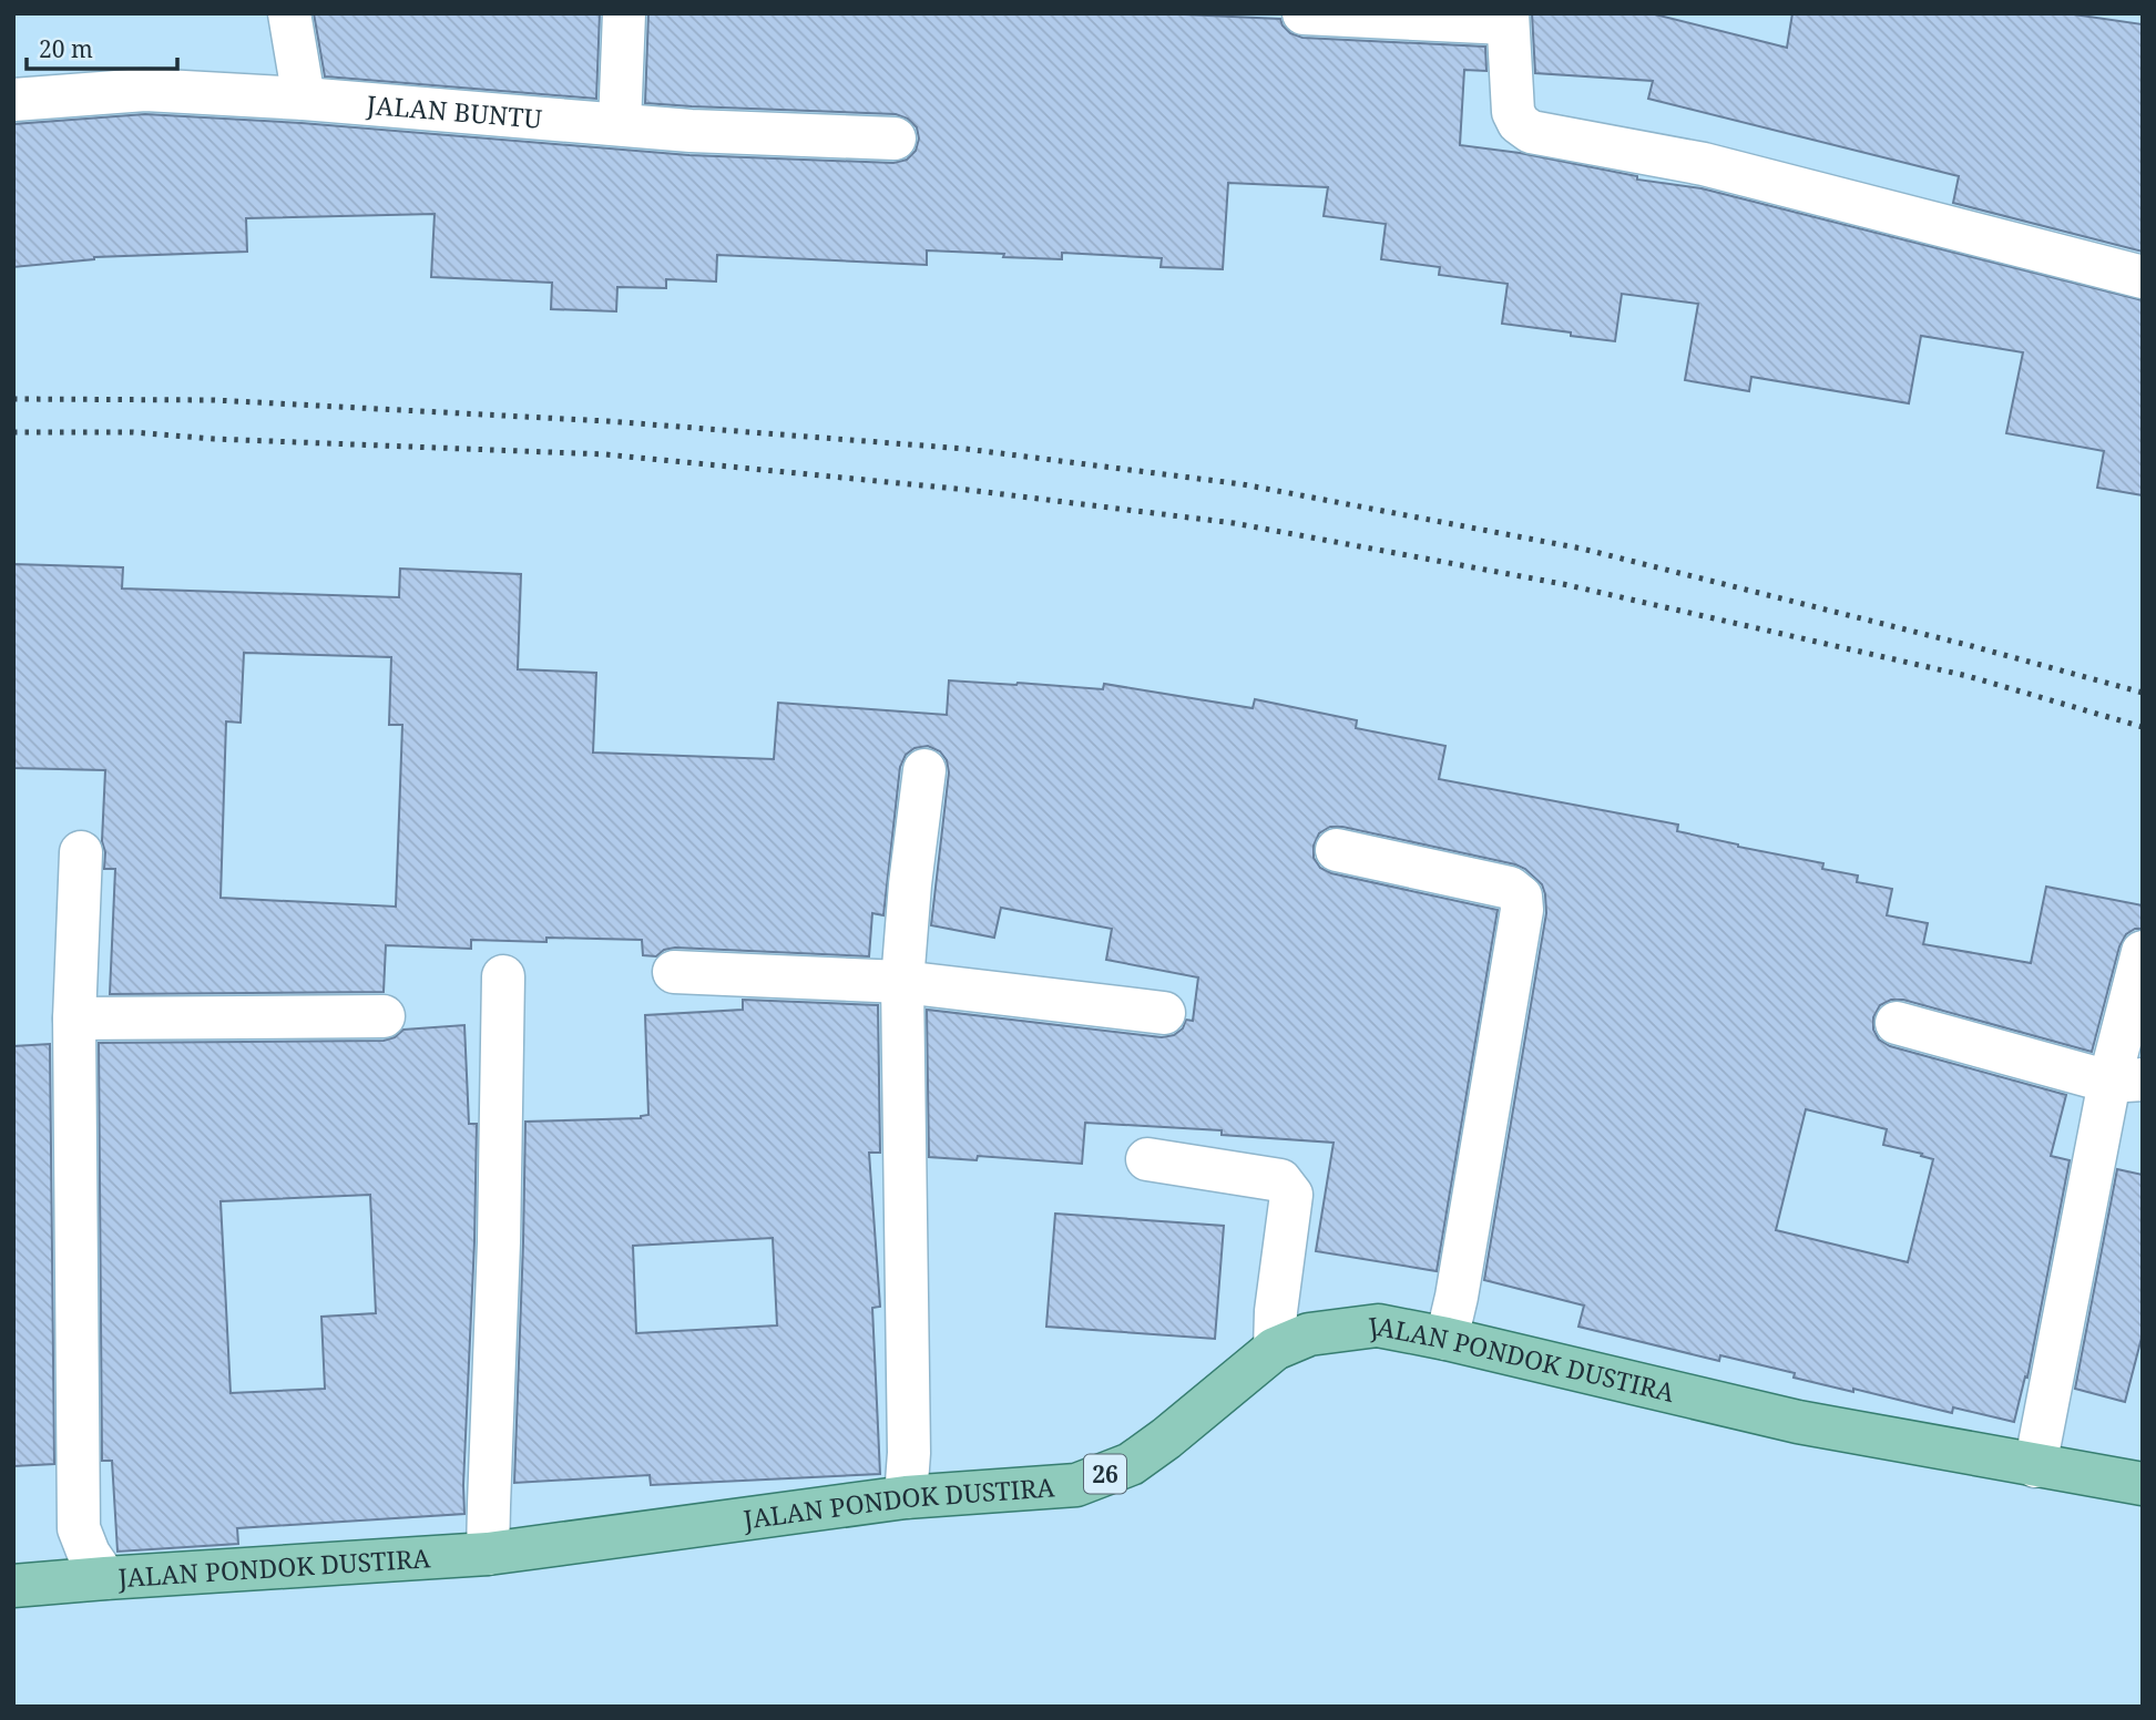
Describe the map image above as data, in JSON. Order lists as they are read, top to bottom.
{
  "streets": {
    "main road": ["JALAN PONDOK DUSTIRA", "26"],
    "street": ["JALAN BUNTU"]
  },
  "scale_bar": "20 m"
}
